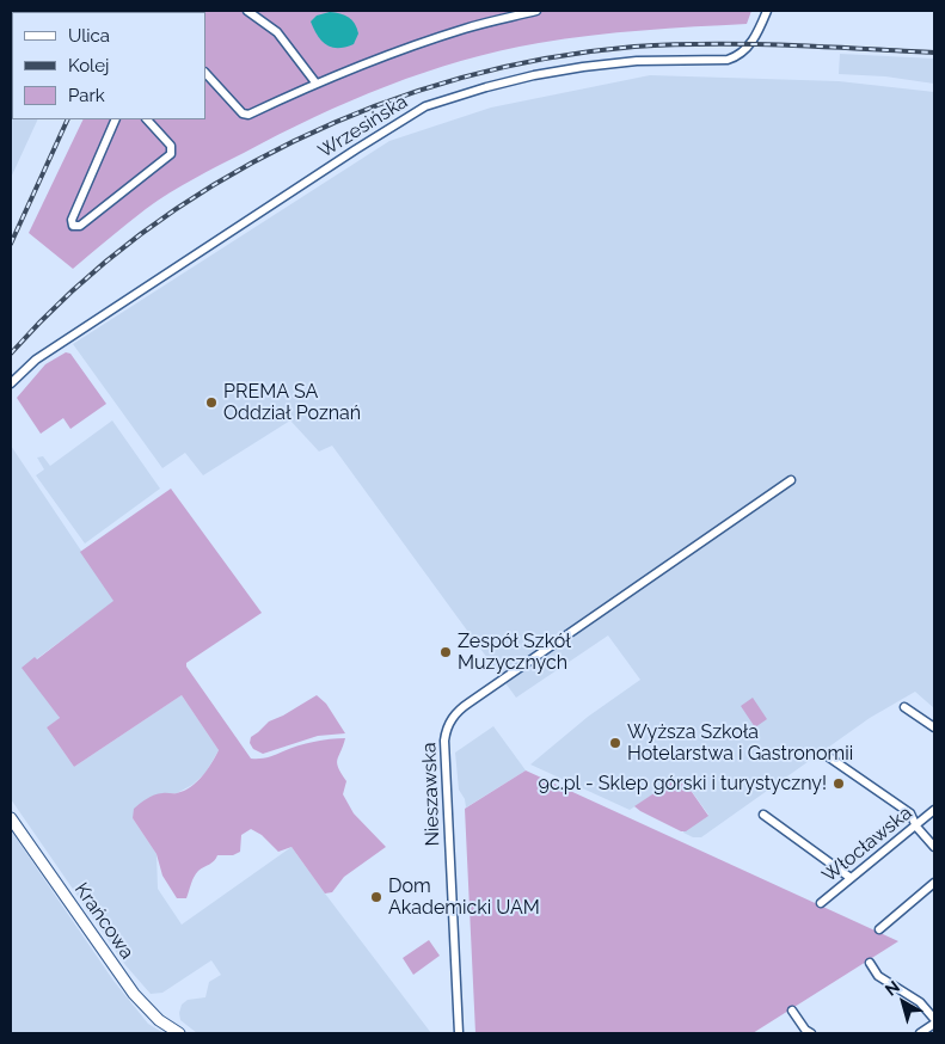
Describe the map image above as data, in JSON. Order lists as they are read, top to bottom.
{
  "streets": {
    "street": [
      "Wrzesińska",
      "Nieszawska",
      "Włocławska",
      "Krańcowa"
    ]
  },
  "places": [
    "PREMA SA Oddział Poznań",
    "Zespół Szkół Muzycznych",
    "Wyższa Szkoła Hotelarstwa i Gastronomii",
    "9c.pl - Sklep górski i turystyczny!",
    "Dom Akademicki UAM"
  ],
  "legend": ["Ulica", "Kolej", "Park"],
  "north": "top left"
}
